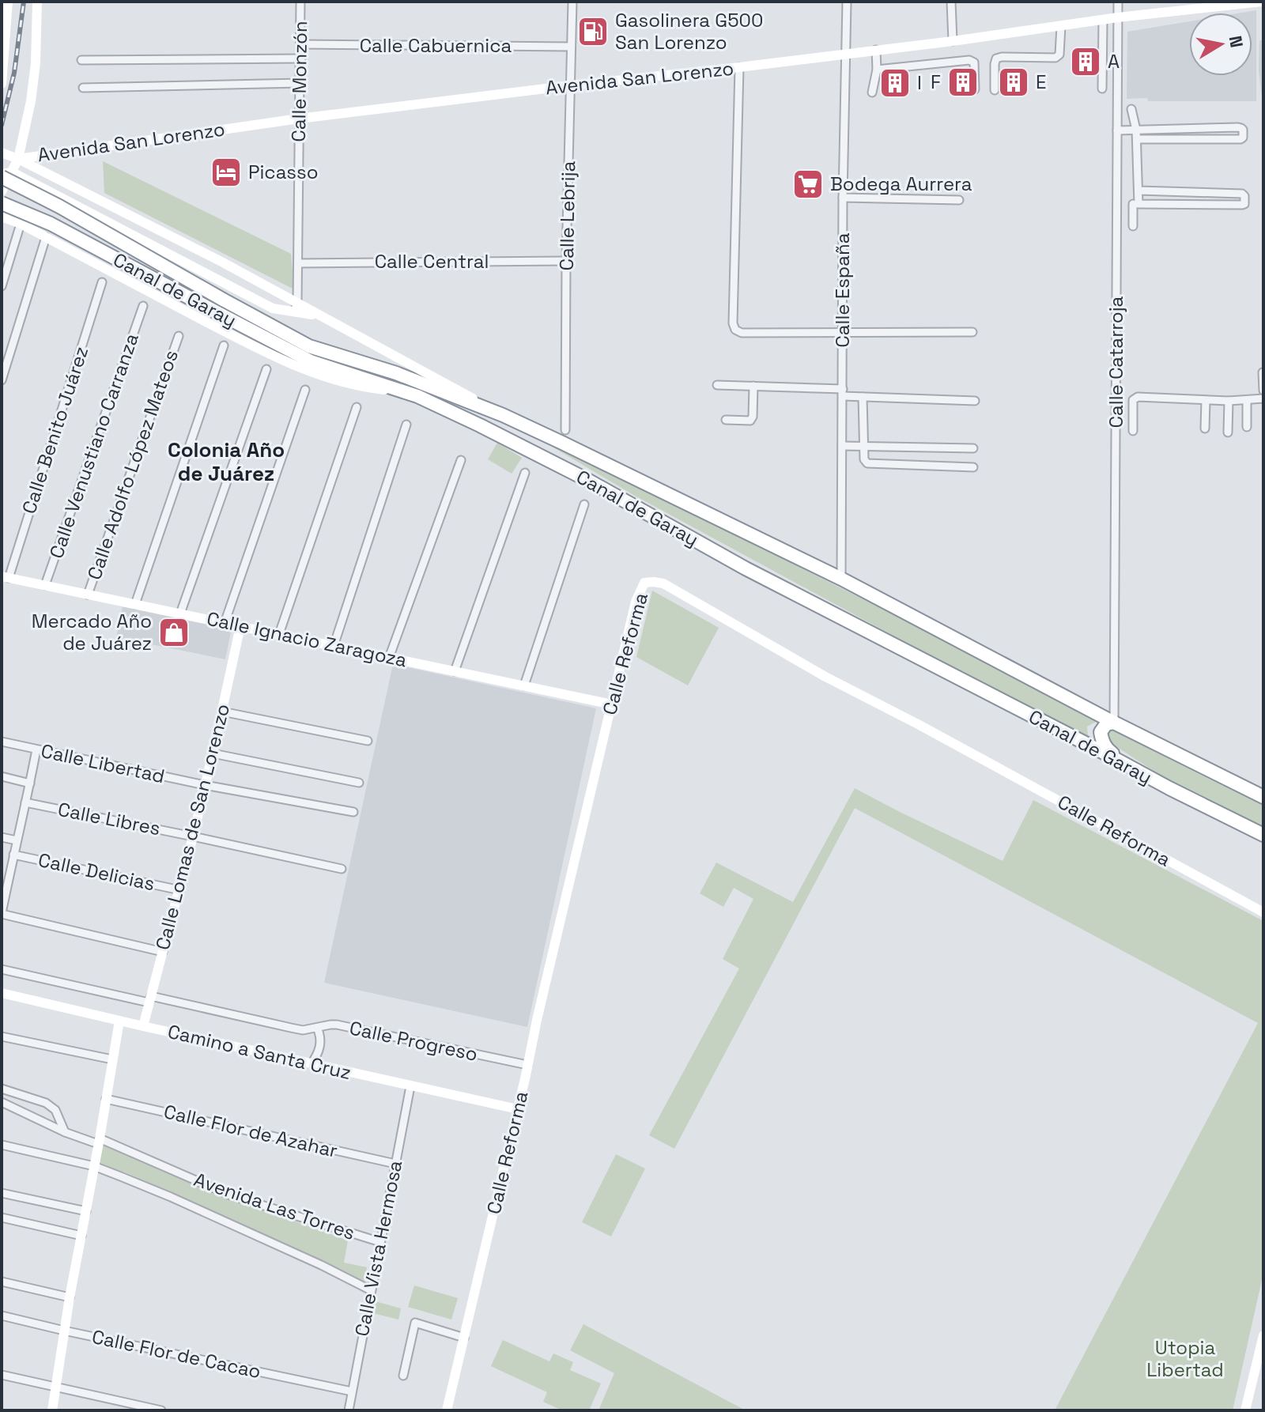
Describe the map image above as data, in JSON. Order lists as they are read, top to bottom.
{
  "streets": {
    "highway": ["Canal de Garay"],
    "street": [
      "Calle Cabuernica",
      "Avenida San Lorenzo",
      "Calle Monzón",
      "Calle Lebrija",
      "Calle Central",
      "Calle España",
      "Calle Catarroja",
      "Calle Benito Juárez",
      "Calle Venustiano Carranza",
      "Calle Adolfo López Mateos",
      "Calle Ignacio Zaragoza",
      "Calle Reforma",
      "Calle Libertad",
      "Calle Libres",
      "Calle Lomas de San Lorenzo",
      "Calle Delicias",
      "Calle Progreso",
      "Camino a Santa Cruz",
      "Calle Flor de Azahar",
      "Avenida Las Torres",
      "Calle Vista Hermosa",
      "Calle Flor de Cacao"
    ]
  },
  "crossings": [
    ["Calle Cabuernica", "Calle Monzón"],
    ["Calle Cabuernica", "Calle Lebrija"],
    ["Avenida San Lorenzo", "Calle Monzón"],
    ["Avenida San Lorenzo", "Calle Lebrija"],
    ["Avenida San Lorenzo", "Canal de Garay"],
    ["Avenida San Lorenzo", "Calle España"],
    ["Avenida San Lorenzo", "Calle Catarroja"],
    ["Calle Monzón", "Calle Central"],
    ["Calle Monzón", "Canal de Garay"],
    ["Calle Lebrija", "Calle Central"],
    ["Canal de Garay", "Calle España"],
    ["Canal de Garay", "Calle Catarroja"],
    ["Calle Benito Juárez", "Calle Ignacio Zaragoza"],
    ["Calle Venustiano Carranza", "Calle Ignacio Zaragoza"],
    ["Calle Adolfo López Mateos", "Calle Ignacio Zaragoza"],
    ["Calle Ignacio Zaragoza", "Calle Reforma"],
    ["Calle Ignacio Zaragoza", "Calle Lomas de San Lorenzo"],
    ["Calle Reforma", "Calle Progreso"],
    ["Calle Reforma", "Camino a Santa Cruz"],
    ["Calle Libertad", "Calle Lomas de San Lorenzo"],
    ["Calle Libres", "Calle Lomas de San Lorenzo"],
    ["Calle Lomas de San Lorenzo", "Calle Delicias"],
    ["Calle Lomas de San Lorenzo", "Calle Progreso"],
    ["Calle Lomas de San Lorenzo", "Camino a Santa Cruz"],
    ["Camino a Santa Cruz", "Calle Vista Hermosa"],
    ["Calle Flor de Azahar", "Calle Vista Hermosa"],
    ["Avenida Las Torres", "Calle Vista Hermosa"],
    ["Calle Vista Hermosa", "Calle Flor de Cacao"]
  ],
  "districts": ["Colonia Año de Juárez"],
  "parks": ["Utopia Libertad"],
  "places": {
    "fuel station": ["Gasolinera G500 San Lorenzo"],
    "building": [
      "A",
      "F",
      "E",
      "I"
    ],
    "hotel": ["Picasso"],
    "supermarket": ["Bodega Aurrera"],
    "shop": ["Mercado Año de Juárez"]
  },
  "north": "right"
}
